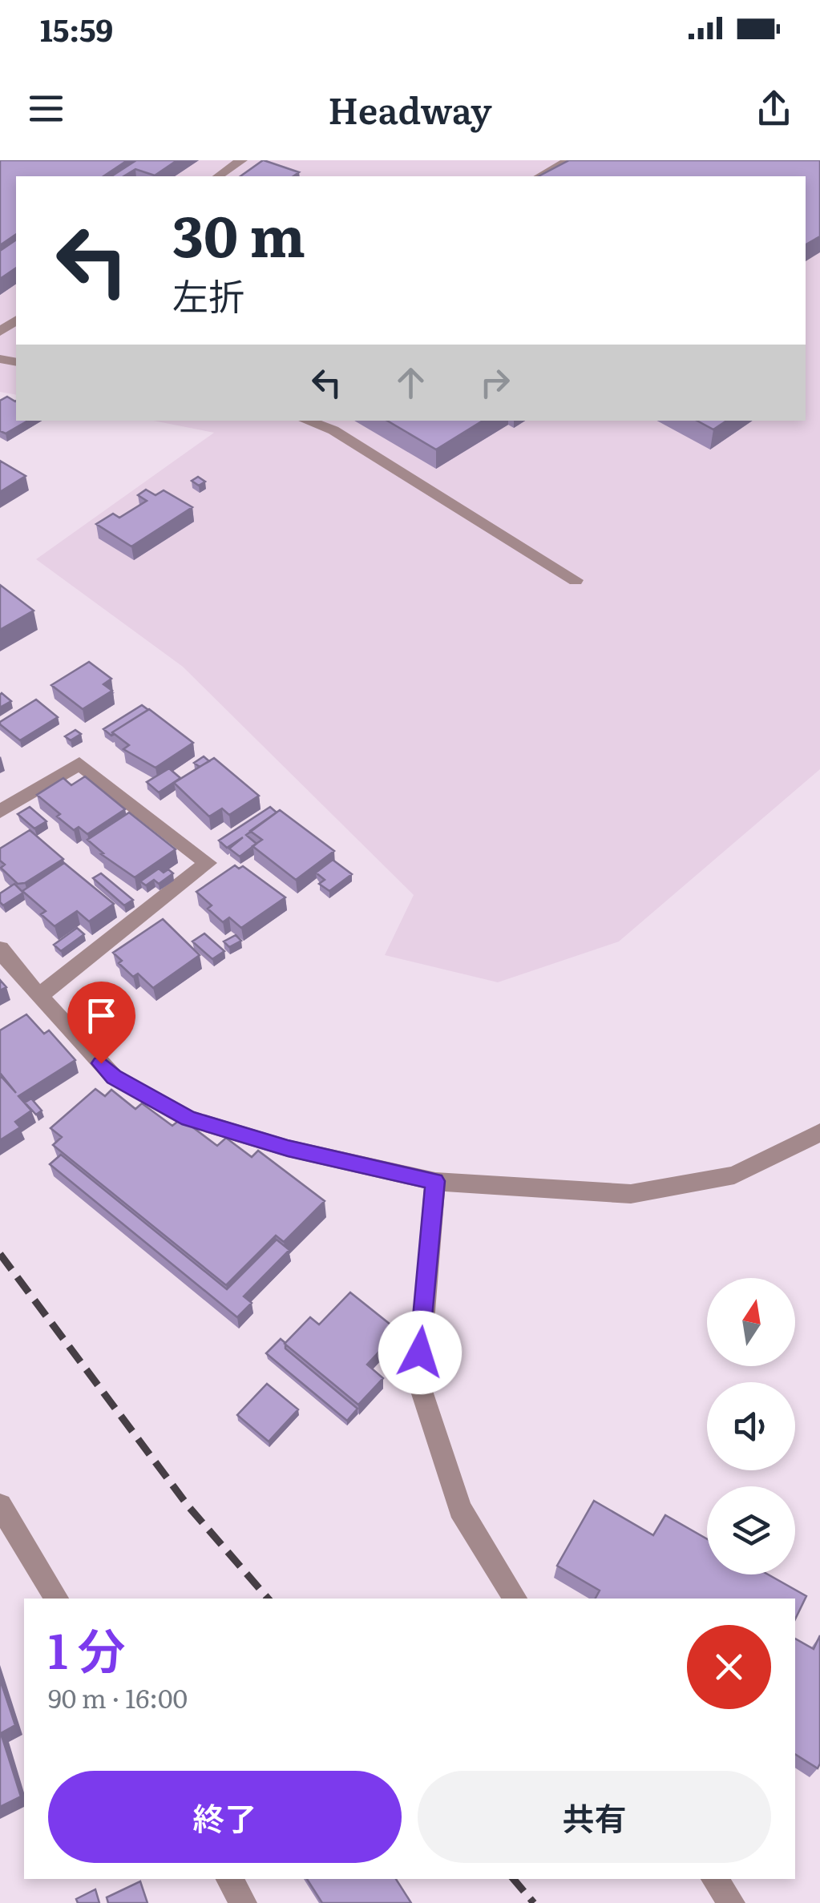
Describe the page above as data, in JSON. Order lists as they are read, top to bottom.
{
  "north": "top",
  "page": {
    "status": "15:59",
    "header": "Headway",
    "turn": ["30 m", "左折"],
    "heading": ["1 分", "90 m · 16:00"],
    "buttons": ["終了", "共有"]
  }
}
